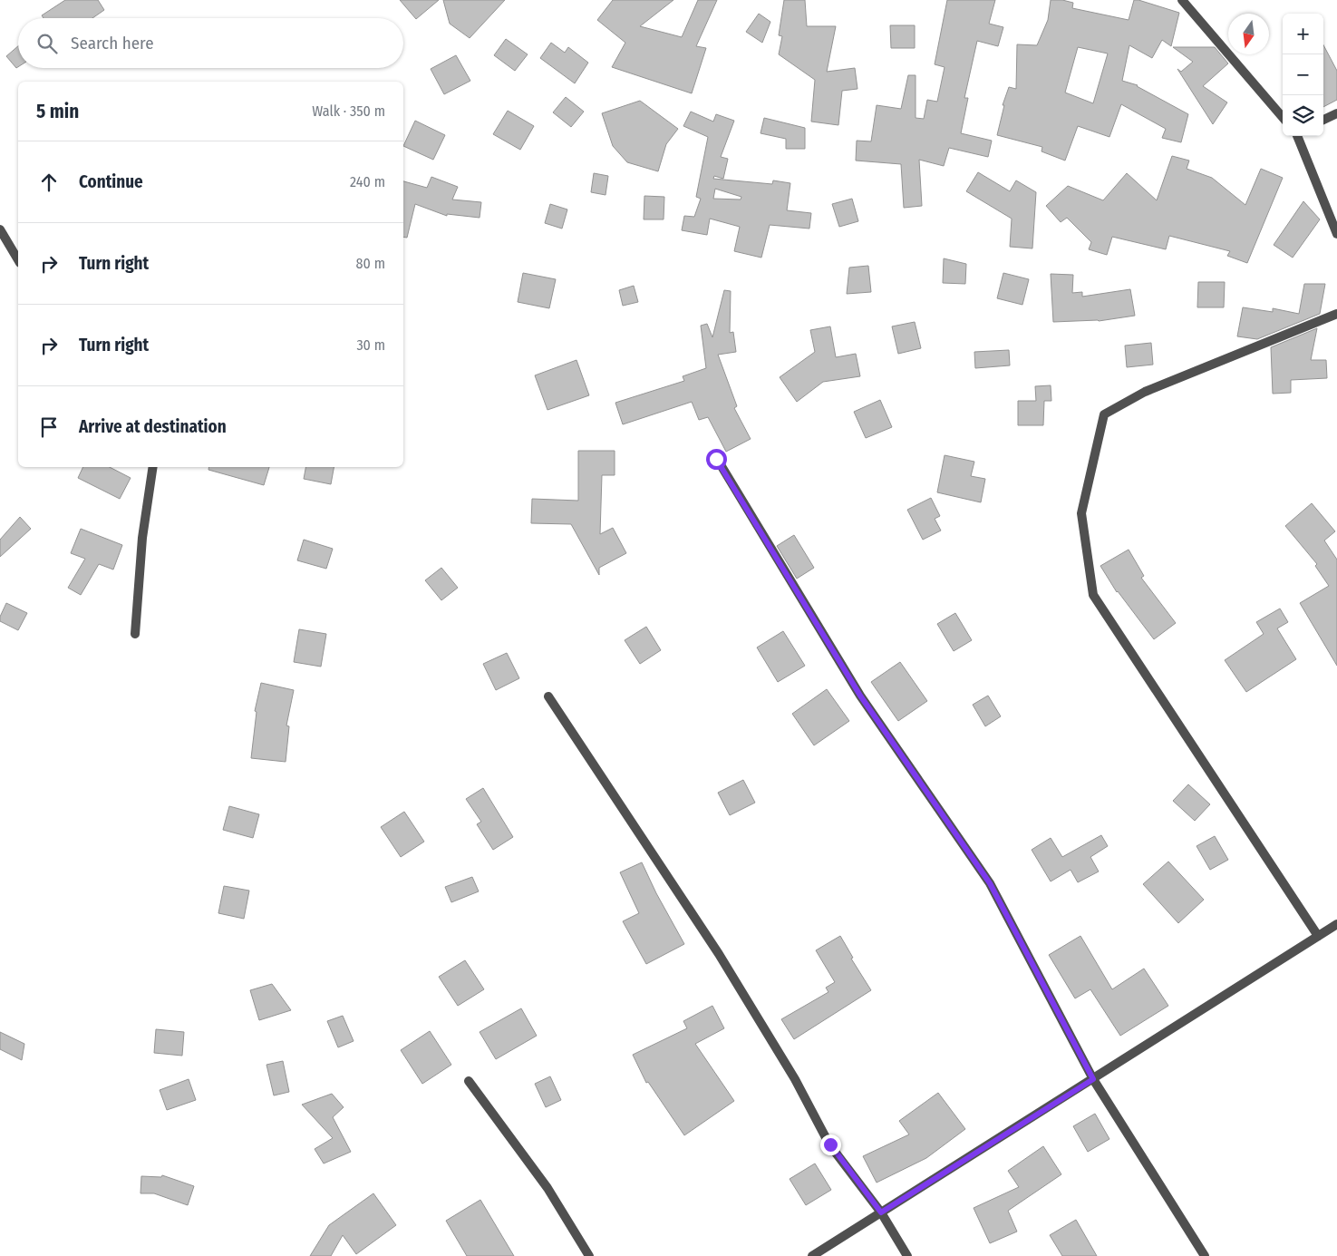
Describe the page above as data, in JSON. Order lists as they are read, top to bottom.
{
  "north": "bottom",
  "page": {
    "map_buttons": ["+", "−"],
    "search": "Search here",
    "heading": ["5 min", "Walk · 350 m"],
    "list": [
      ["Continue", "240 m"],
      ["Turn right", "80 m"],
      ["Turn right", "30 m"],
      "Arrive at destination"
    ]
  }
}
